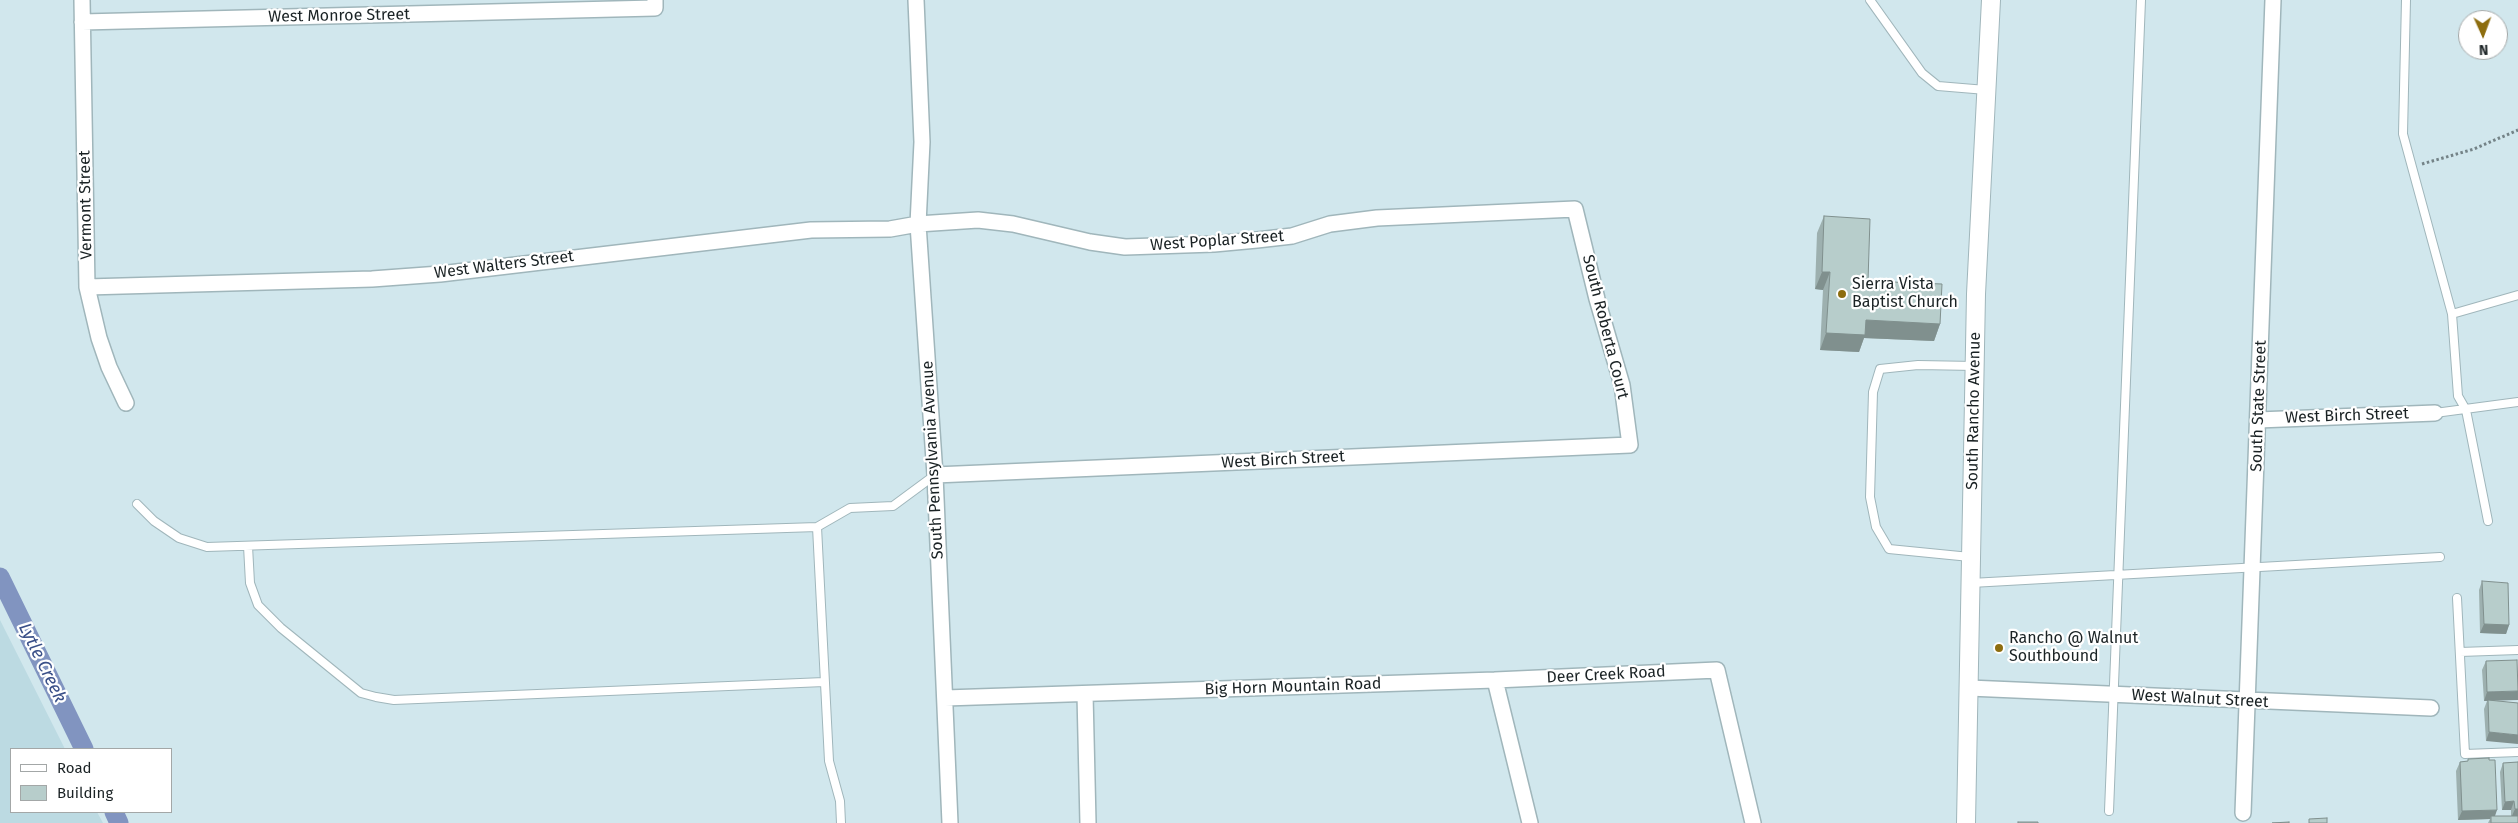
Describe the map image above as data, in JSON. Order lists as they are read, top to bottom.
{
  "streets": {
    "street": [
      "West Monroe Street",
      "Vermont Street",
      "West Poplar Street",
      "West Walters Street",
      "South Roberta Court",
      "South State Street",
      "South Rancho Avenue",
      "West Birch Street",
      "South Pennsylvania Avenue",
      "Deer Creek Road",
      "Big Horn Mountain Road",
      "West Walnut Street"
    ]
  },
  "crossings": [
    ["West Monroe Street", "Vermont Street"],
    ["Vermont Street", "West Walters Street"],
    ["West Poplar Street", "West Walters Street"],
    ["West Poplar Street", "South Roberta Court"],
    ["West Poplar Street", "South Pennsylvania Avenue"],
    ["West Walters Street", "South Pennsylvania Avenue"],
    ["South Roberta Court", "West Birch Street"],
    ["South State Street", "West Birch Street"],
    ["South State Street", "West Walnut Street"],
    ["South Rancho Avenue", "West Walnut Street"],
    ["West Birch Street", "South Pennsylvania Avenue"],
    ["South Pennsylvania Avenue", "Big Horn Mountain Road"],
    ["Deer Creek Road", "Big Horn Mountain Road"]
  ],
  "water": ["Lytle Creek"],
  "places": ["Sierra Vista Baptist Church", "Rancho @ Walnut Southbound"],
  "legend": ["Road", "Building"],
  "north": "bottom"
}
